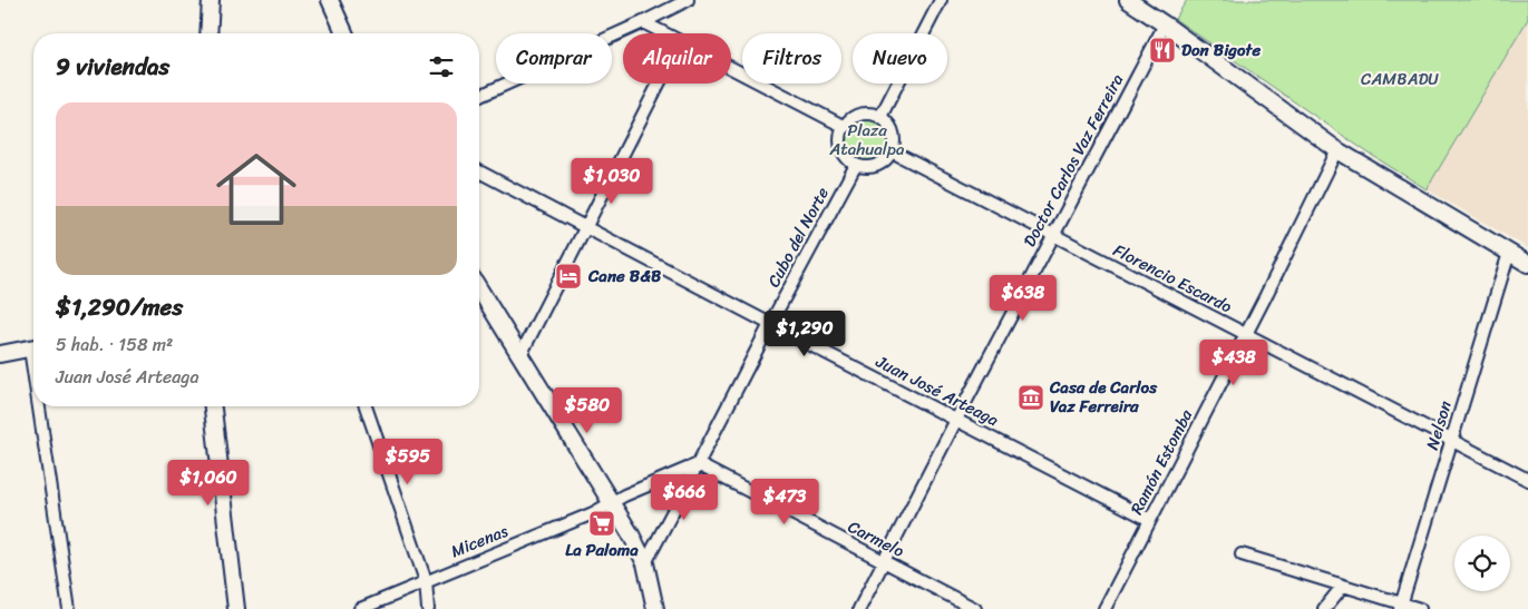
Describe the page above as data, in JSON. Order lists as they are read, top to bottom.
{
  "streets": {
    "street": [
      "Doctor Carlos Vaz Ferreira",
      "Cubo del Norte",
      "Florencio Escardo",
      "Juan José Arteaga",
      "Nelson",
      "Ramón Estomba",
      "Carmelo",
      "Micenas"
    ]
  },
  "crossings": [
    ["Doctor Carlos Vaz Ferreira", "Florencio Escardo"],
    ["Doctor Carlos Vaz Ferreira", "Juan José Arteaga"],
    ["Doctor Carlos Vaz Ferreira", "Carmelo"],
    ["Cubo del Norte", "Florencio Escardo"],
    ["Cubo del Norte", "Juan José Arteaga"],
    ["Cubo del Norte", "Carmelo"],
    ["Florencio Escardo", "Nelson"],
    ["Florencio Escardo", "Ramón Estomba"],
    ["Juan José Arteaga", "Ramón Estomba"]
  ],
  "parks": ["CAMBADU", "Plaza Atahualpa"],
  "places": {
    "restaurant": ["Don Bigote"],
    "hotel": ["Cane B&B"],
    "museum": ["Casa de Carlos Vaz Ferreira"],
    "supermarket": ["La Paloma"]
  },
  "page": {
    "chip": [
      "Comprar",
      "Alquilar",
      "Filtros",
      "Nuevo"
    ],
    "heading": "9 viviendas",
    "list": [
      {
        "name": "$1,290/mes",
        "note": "5 hab. · 158 m² · Juan José Arteaga"
      }
    ],
    "price": [
      "$1,030",
      "$638",
      "$1,290",
      "$438",
      "$580",
      "$595",
      "$1,060",
      "$666",
      "$473"
    ]
  }
}
